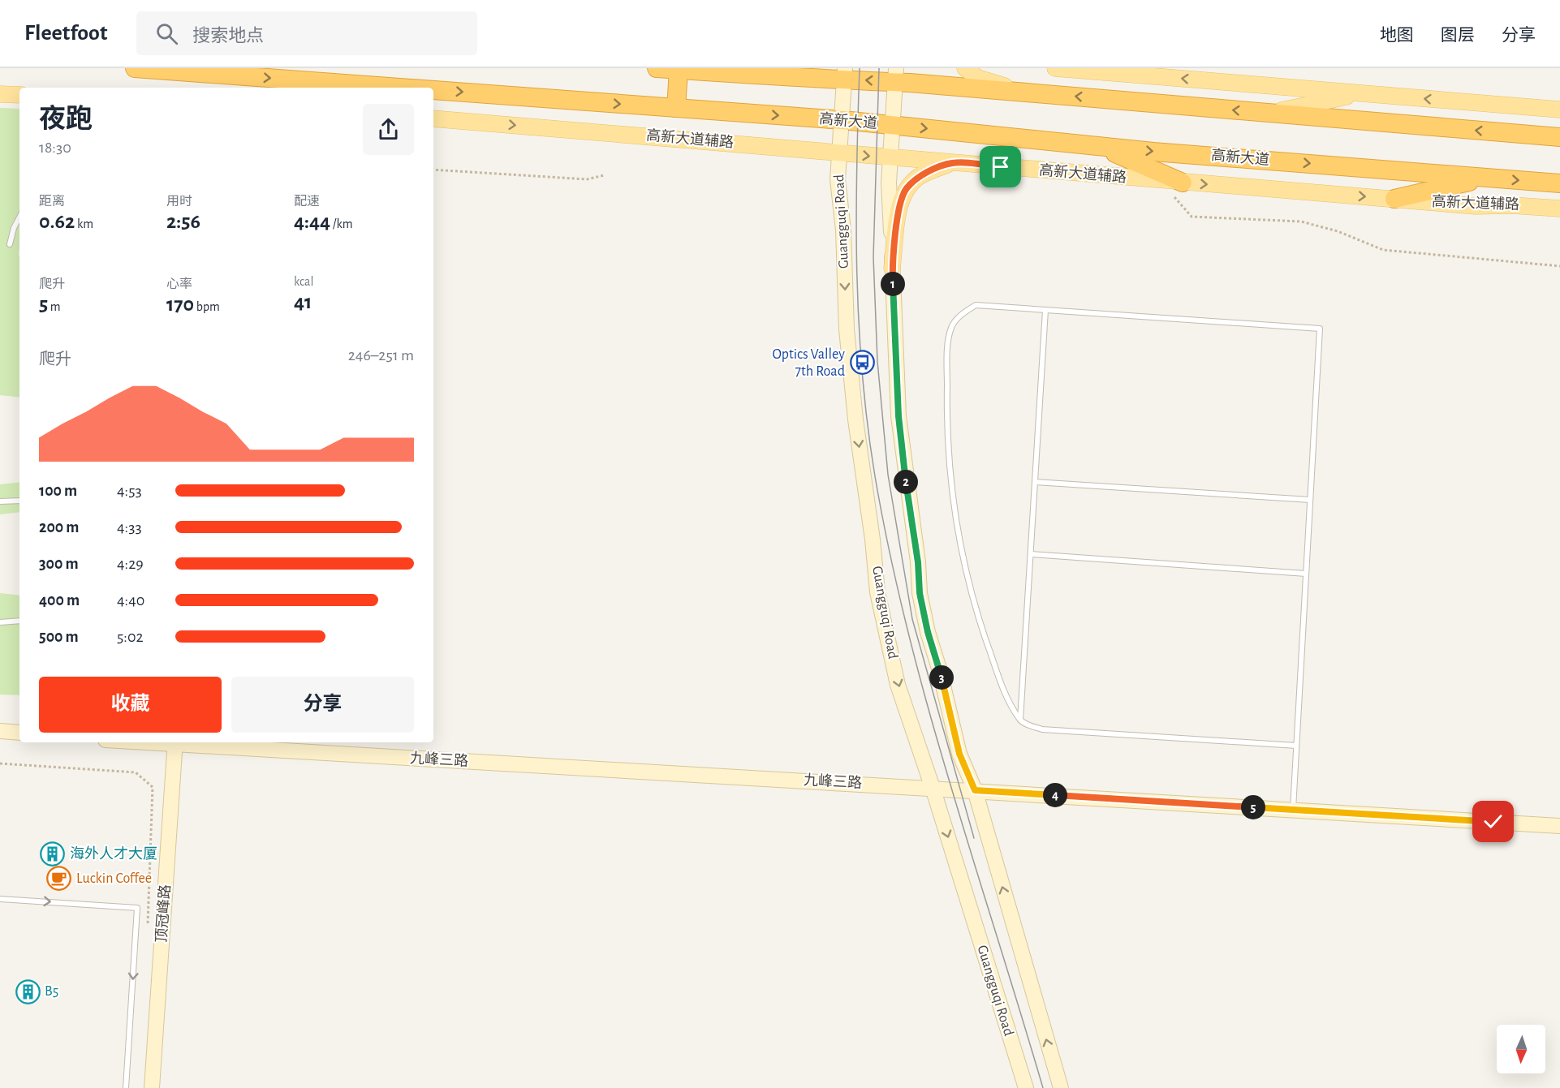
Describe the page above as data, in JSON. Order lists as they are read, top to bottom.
{
  "streets": {
    "highway": ["高新大道"],
    "main road": ["高新大道辅路"],
    "street": ["Guangguqi Road", "九峰三路", "顶冠峰路"]
  },
  "crossings": [
    ["高新大道", "Guangguqi Road"],
    ["高新大道辅路", "Guangguqi Road"],
    ["Guangguqi Road", "九峰三路"],
    ["九峰三路", "顶冠峰路"]
  ],
  "places": {
    "bus stop": ["Optics Valley 7th Road"],
    "building": ["海外人才大厦", "B5"],
    "cafe": ["Luckin Coffee"]
  },
  "north": "bottom",
  "page": {
    "header": "Fleetfoot",
    "search": "搜索地点",
    "nav": ["地图", "图层", "分享"],
    "heading": ["夜跑", "18:30"],
    "stats": [
      ["距离", "0.62 km"],
      ["用时", "2:56"],
      ["配速", "4:44 /km"],
      ["爬升", "5 m"],
      ["心率", "170 bpm"],
      ["kcal", "41"]
    ],
    "pins": [
      "1",
      "2",
      "3",
      "4",
      "5"
    ],
    "chart": ["爬升", "246–251 m"],
    "list": [
      {
        "name": "100 m",
        "note": "4:53"
      },
      {
        "name": "200 m",
        "note": "4:33"
      },
      {
        "name": "300 m",
        "note": "4:29"
      },
      {
        "name": "400 m",
        "note": "4:40"
      },
      {
        "name": "500 m",
        "note": "5:02"
      }
    ],
    "buttons": ["收藏", "分享"]
  }
}
